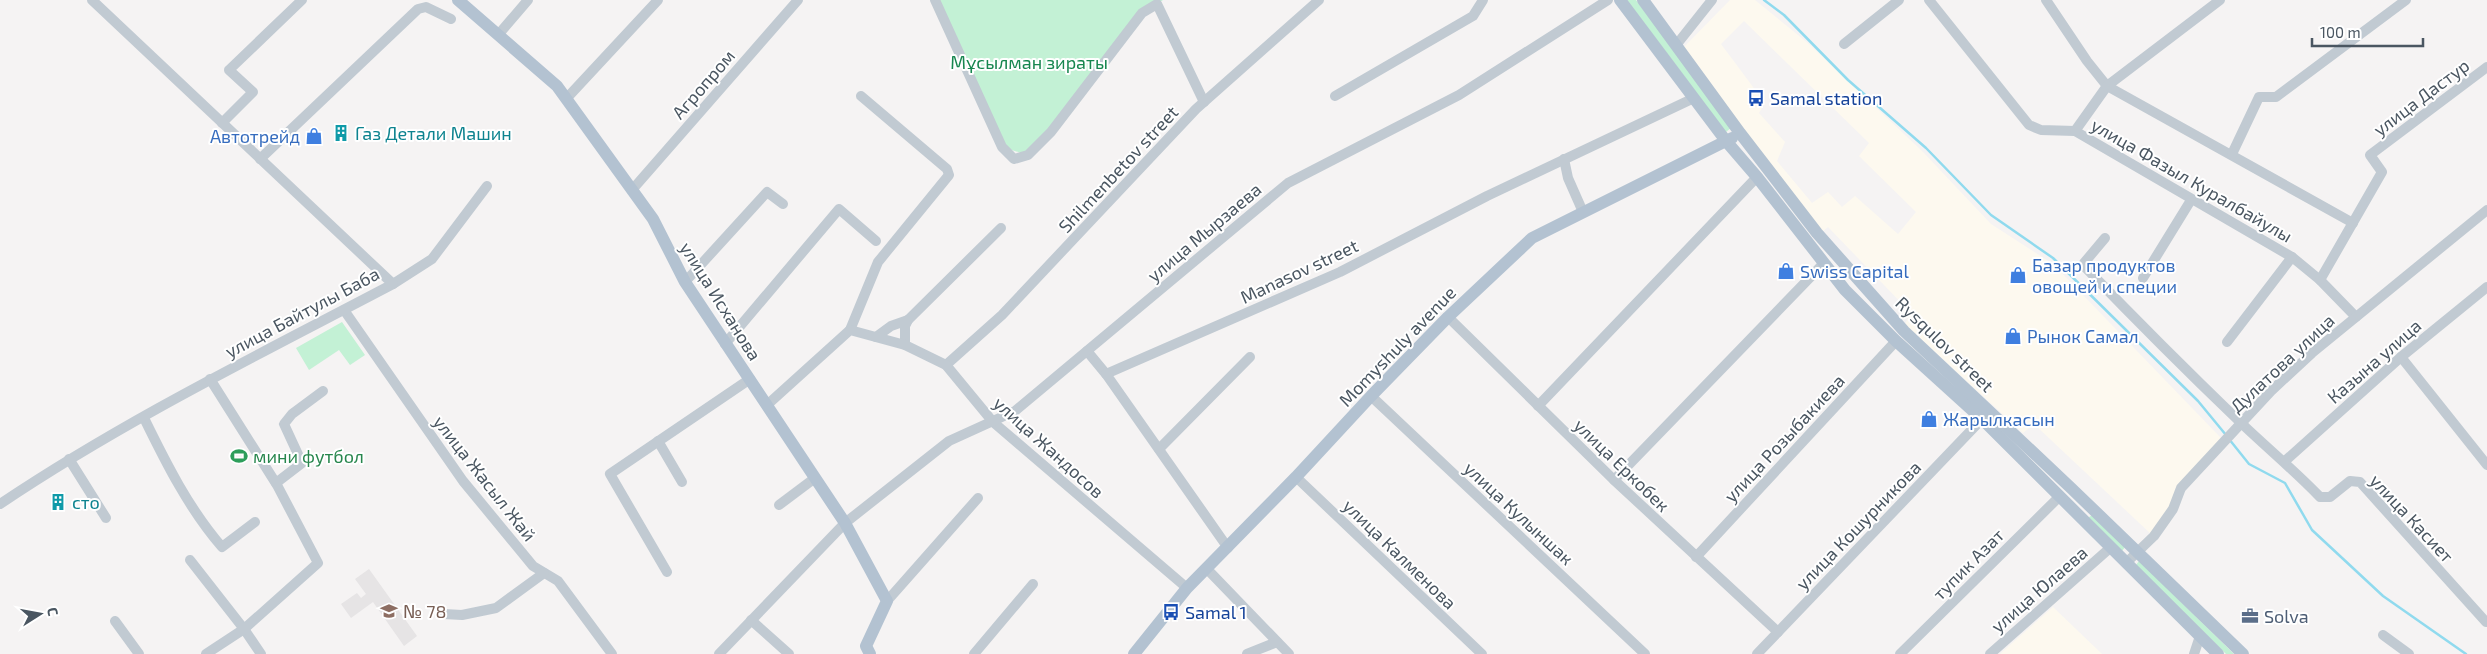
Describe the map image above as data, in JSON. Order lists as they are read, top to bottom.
{
  "streets": {
    "main road": ["улица Исханова", "Rysqulov street", "Momyshuly avenue"],
    "street": [
      "Агропром",
      "улица Дастур",
      "Shilmenbetov street",
      "улица Фазыл Куралбайулы",
      "улица Мырзаева",
      "Manasov street",
      "улица Байтулы Баба",
      "Казына улица",
      "Дулатова улица",
      "улица Розыбакиева",
      "улица Жандосов",
      "улица Еркобек",
      "улица Жасыл Жай",
      "улица Кулыншак",
      "улица Касиет",
      "улица Кошурникова",
      "улица Калменова",
      "тупик Азат",
      "улица Юлаева"
    ]
  },
  "crossings": [
    ["Агропром", "улица Исханова"],
    ["улица Дастур", "улица Фазыл Куралбайулы"],
    ["Shilmenbetov street", "улица Жандосов"],
    ["улица Фазыл Куралбайулы", "Дулатова улица"],
    ["улица Мырзаева", "улица Исханова"],
    ["улица Мырзаева", "улица Жандосов"],
    ["Manasov street", "Rysqulov street"],
    ["улица Байтулы Баба", "улица Жасыл Жай"],
    ["Rysqulov street", "Momyshuly avenue"],
    ["Rysqulov street", "Дулатова улица"],
    ["Rysqulov street", "улица Розыбакиева"],
    ["Rysqulov street", "улица Кошурникова"],
    ["Rysqulov street", "тупик Азат"],
    ["Rysqulov street", "улица Юлаева"],
    ["Momyshuly avenue", "улица Жандосов"],
    ["Momyshuly avenue", "улица Еркобек"],
    ["Momyshuly avenue", "улица Кулыншак"],
    ["Momyshuly avenue", "улица Калменова"],
    ["Казына улица", "улица Касиет"],
    ["улица Розыбакиева", "улица Еркобек"],
    ["улица Еркобек", "улица Кошурникова"]
  ],
  "parks": ["Мұсылман зираты"],
  "places": {
    "bus stop": ["Samal station", "Samal 1"],
    "building": ["Газ Детали Машин", "сто"],
    "shop": [
      "Автотрейд",
      "Swiss Capital",
      "Базар продуктов овощей и специи",
      "Рынок Самал",
      "Жарылкасын"
    ],
    "sports": ["мини футбол"],
    "school or university": ["№ 78"],
    "office": ["Solva"]
  },
  "scale_bar": "100 m",
  "north": "right"
}
